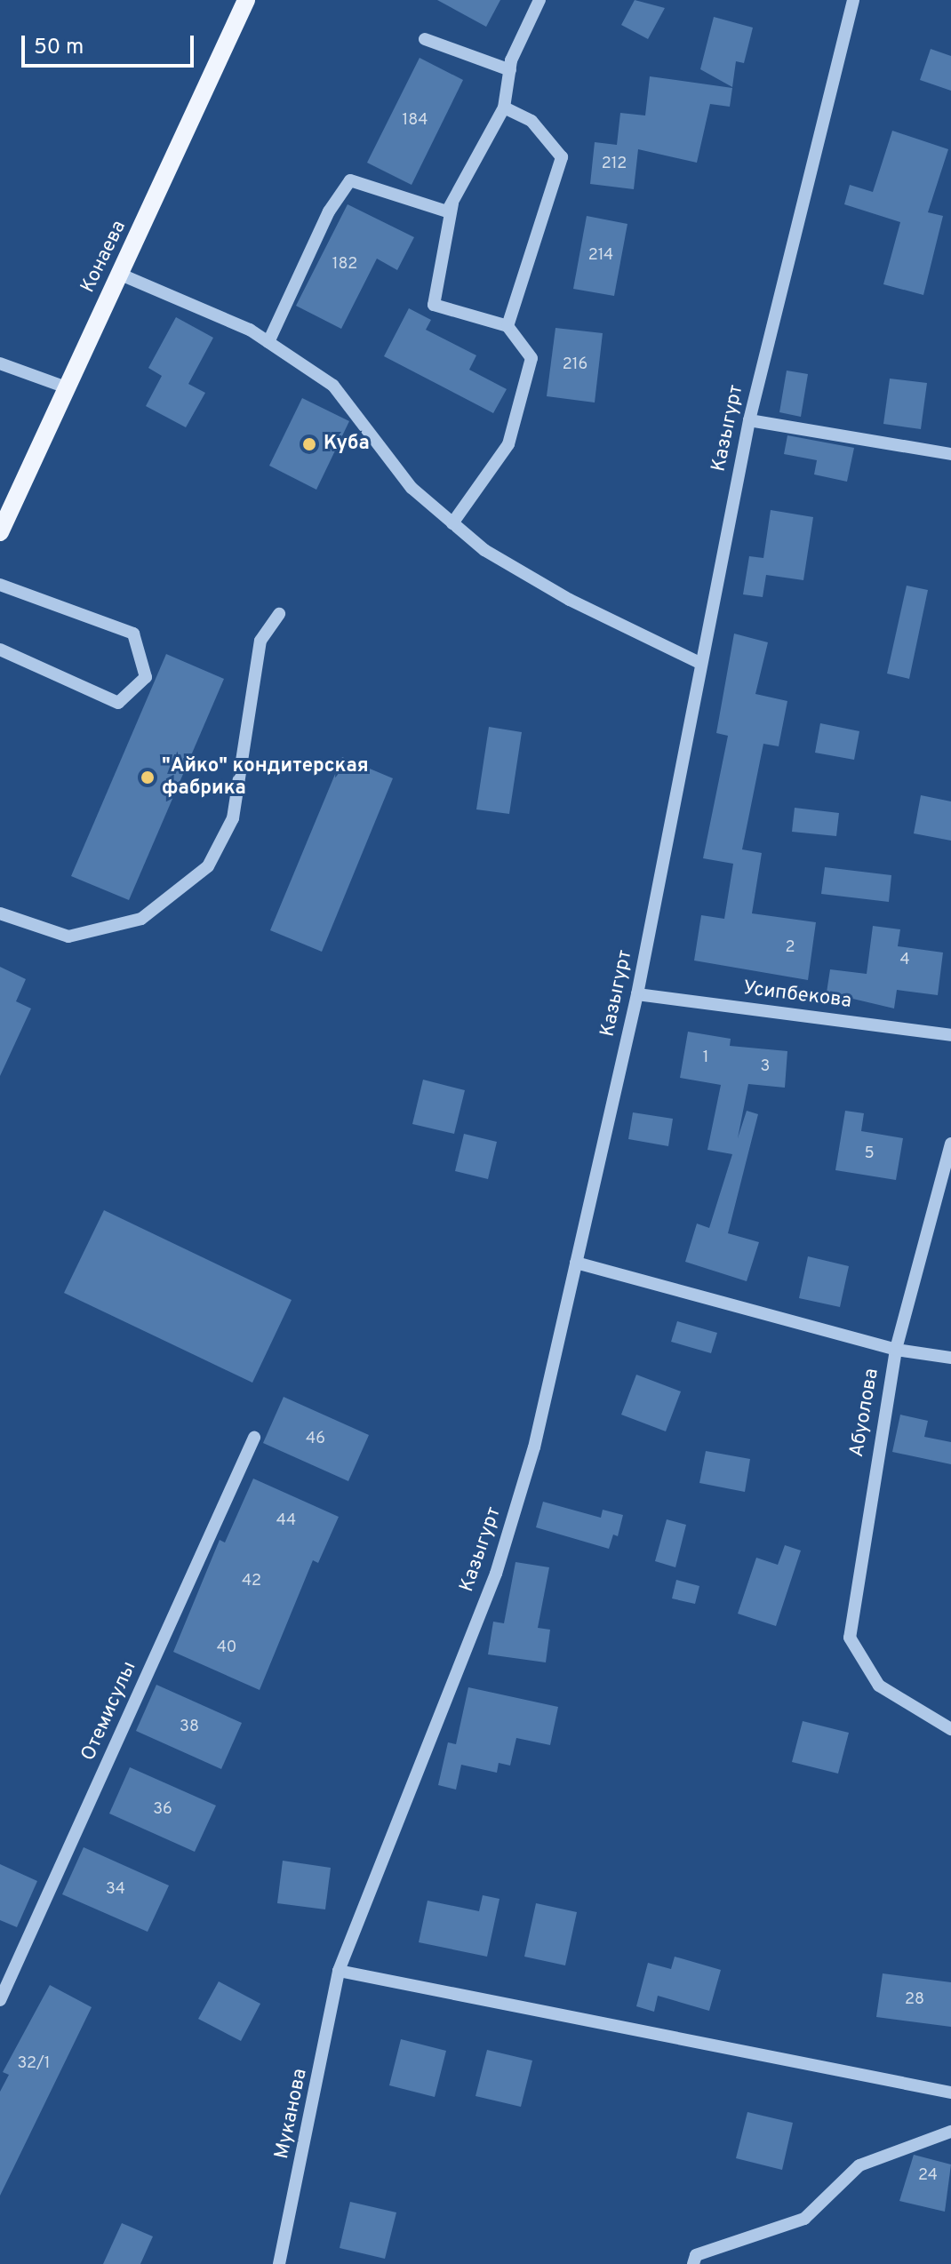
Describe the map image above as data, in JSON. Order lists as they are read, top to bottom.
{
  "streets": {
    "main road": ["Конаева"],
    "street": [
      "Казыгурт",
      "Усипбекова",
      "Абуолова",
      "Отемисулы",
      "Муканова"
    ]
  },
  "crossings": [
    ["Казыгурт", "Усипбекова"],
    ["Казыгурт", "Муканова"]
  ],
  "places": ["Куба", "\"Айко\" кондитерская фабрика"],
  "house_numbers": [
    "184",
    "212",
    "214",
    "182",
    "216",
    "2",
    "4",
    "1",
    "3",
    "5",
    "46",
    "44",
    "42",
    "40",
    "38",
    "36",
    "34",
    "28",
    "32/1",
    "24"
  ],
  "scale_bar": "50 m"
}
